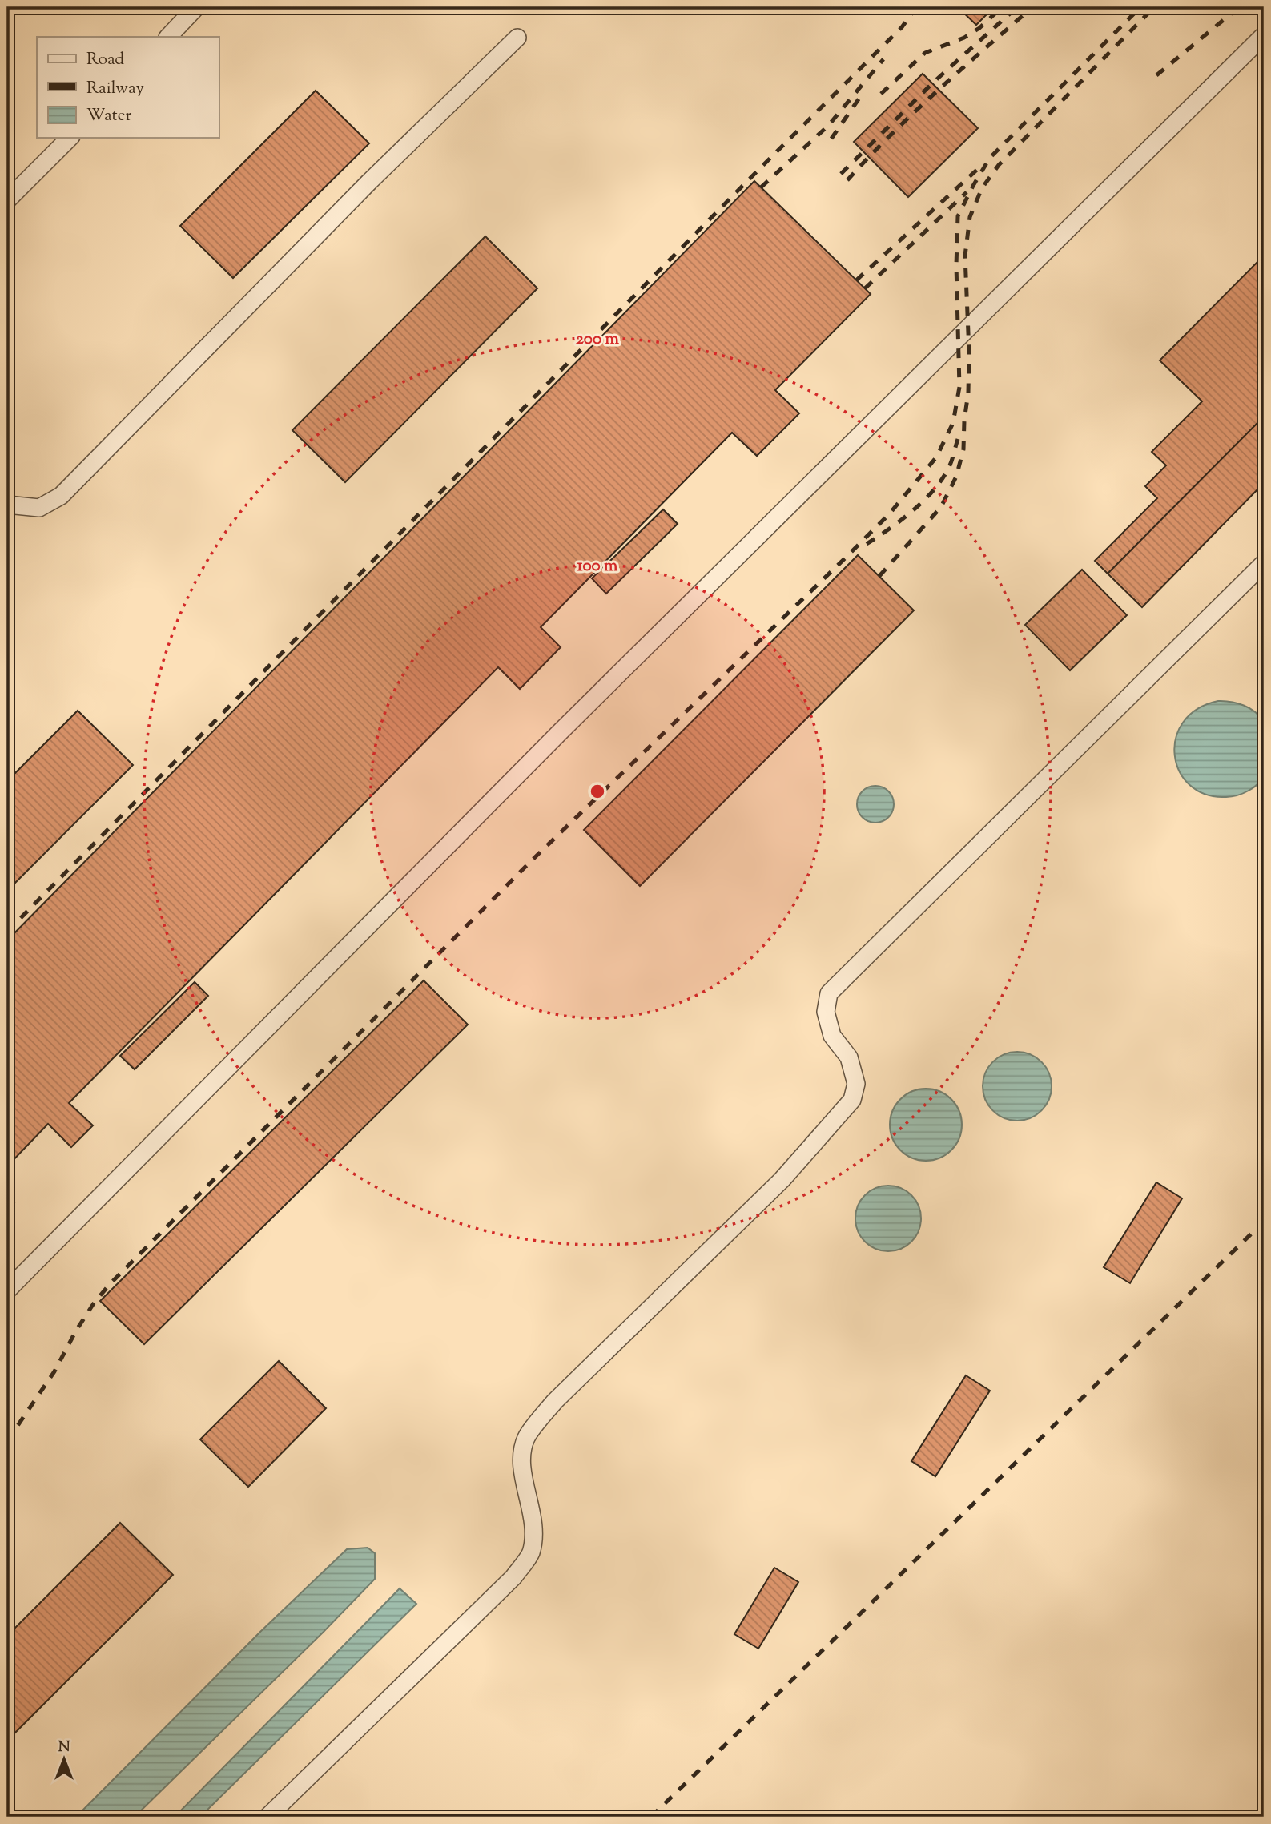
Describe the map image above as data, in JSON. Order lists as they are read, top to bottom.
{
  "legend": ["Road", "Railway", "Water"],
  "north": "top",
  "rings": ["200 m", "100 m"]
}
